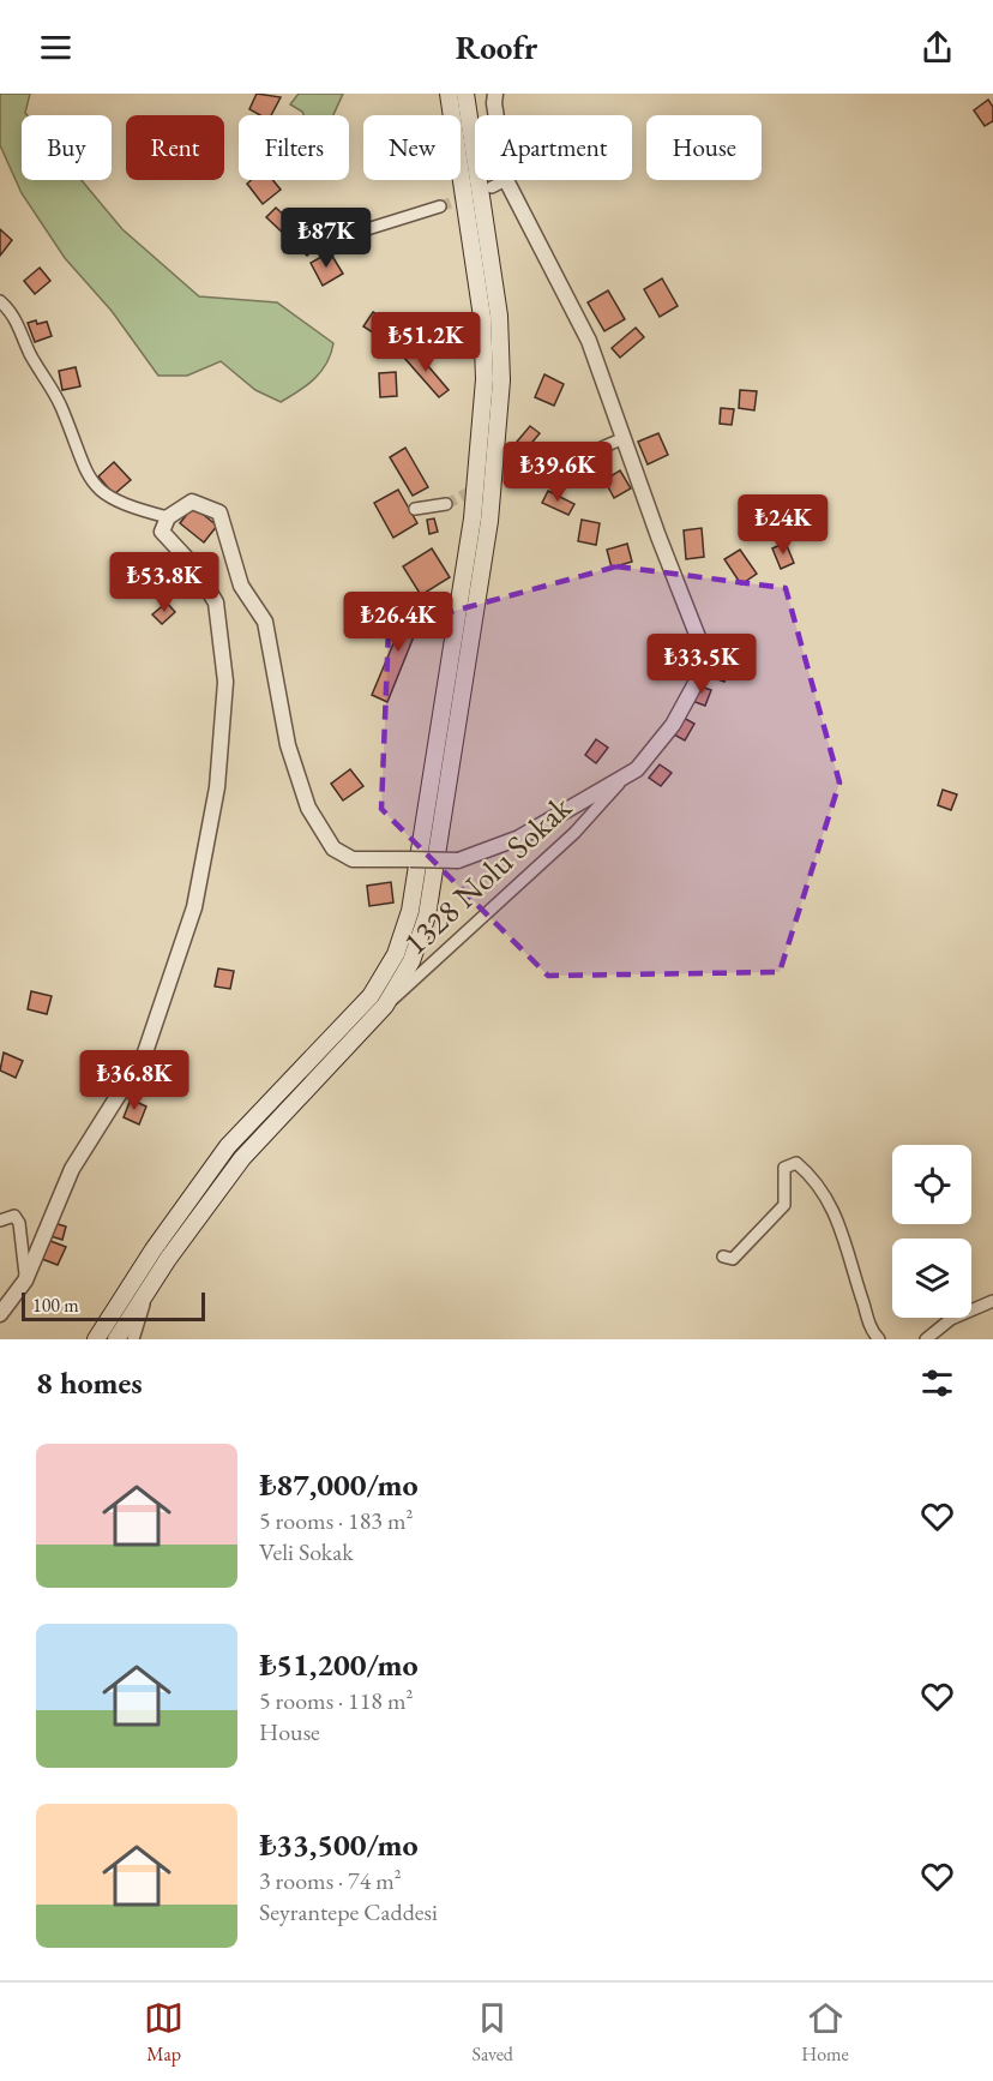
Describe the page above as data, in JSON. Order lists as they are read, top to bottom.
{
  "streets": {
    "street": ["1328 Nolu Sokak"]
  },
  "scale_bar": "100 m",
  "page": {
    "header": "Roofr",
    "chip": [
      "Buy",
      "Rent",
      "Filters",
      "New",
      "Apartment",
      "House"
    ],
    "price": [
      "₺87K",
      "₺51.2K",
      "₺39.6K",
      "₺24K",
      "₺53.8K",
      "₺26.4K",
      "₺33.5K",
      "₺36.8K"
    ],
    "scale": "100 m",
    "heading": "8 homes",
    "list": [
      {
        "name": "₺87,000/mo",
        "note": "5 rooms · 183 m² · Veli Sokak"
      },
      {
        "name": "₺51,200/mo",
        "note": "5 rooms · 118 m² · House"
      },
      {
        "name": "₺33,500/mo",
        "note": "3 rooms · 74 m² · Seyrantepe Caddesi"
      }
    ],
    "tabs": ["Map", "Saved", "Home"]
  }
}
